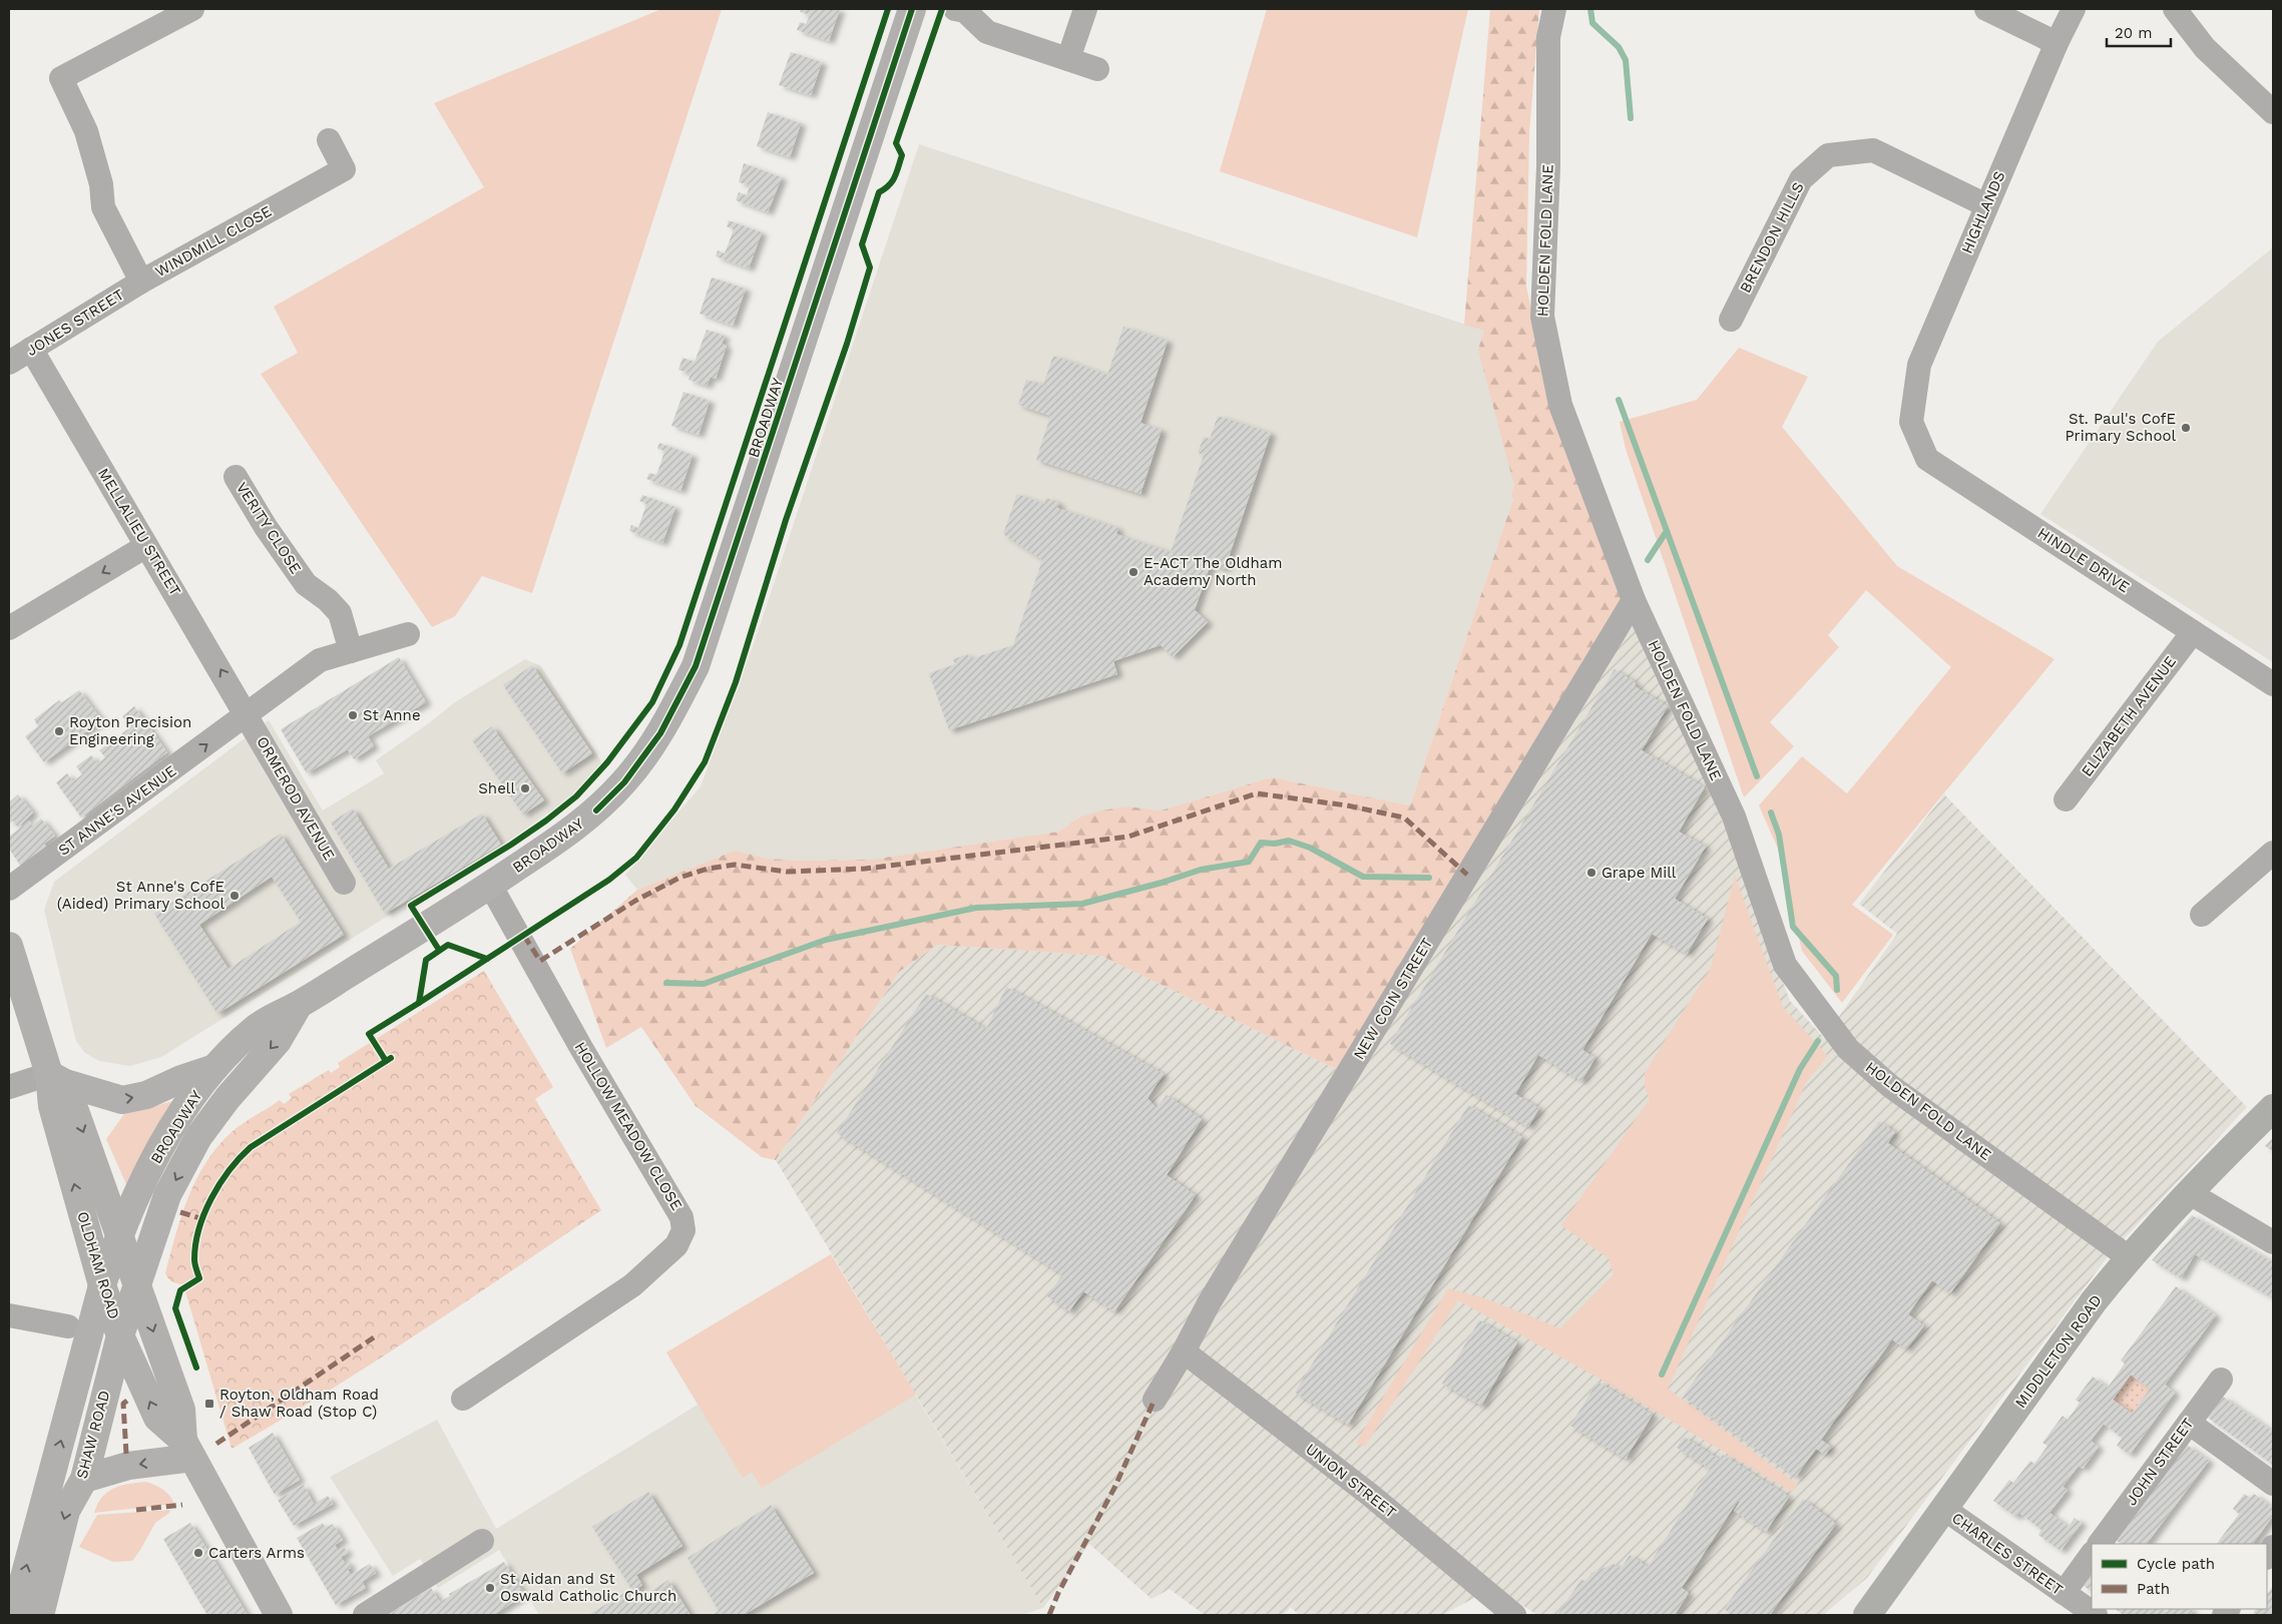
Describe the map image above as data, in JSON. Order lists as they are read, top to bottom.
{
  "streets": {
    "main road": [
      "BROADWAY",
      "OLDHAM ROAD",
      "MIDDLETON ROAD",
      "SHAW ROAD"
    ],
    "street": [
      "HIGHLANDS",
      "BRENDON HILLS",
      "HOLDEN FOLD LANE",
      "WINDMILL CLOSE",
      "JONES STREET",
      "VERITY CLOSE",
      "MELLALIEU STREET",
      "HINDLE DRIVE",
      "ELIZABETH AVENUE",
      "ORMEROD AVENUE",
      "ST ANNE'S AVENUE",
      "NEW COIN STREET",
      "HOLLOW MEADOW CLOSE",
      "JOHN STREET",
      "UNION STREET",
      "CHARLES STREET"
    ]
  },
  "crossings": [
    ["HIGHLANDS", "BRENDON HILLS"],
    ["HIGHLANDS", "HINDLE DRIVE"],
    ["HOLDEN FOLD LANE", "NEW COIN STREET"],
    ["HOLDEN FOLD LANE", "MIDDLETON ROAD"],
    ["WINDMILL CLOSE", "JONES STREET"],
    ["JONES STREET", "MELLALIEU STREET"],
    ["BROADWAY", "HOLLOW MEADOW CLOSE"],
    ["BROADWAY", "OLDHAM ROAD"],
    ["BROADWAY", "SHAW ROAD"],
    ["VERITY CLOSE", "ST ANNE'S AVENUE"],
    ["MELLALIEU STREET", "ORMEROD AVENUE"],
    ["MELLALIEU STREET", "ST ANNE'S AVENUE"],
    ["HINDLE DRIVE", "ELIZABETH AVENUE"],
    ["ORMEROD AVENUE", "ST ANNE'S AVENUE"],
    ["NEW COIN STREET", "UNION STREET"],
    ["OLDHAM ROAD", "SHAW ROAD"],
    ["MIDDLETON ROAD", "CHARLES STREET"]
  ],
  "one_way": ["MELLALIEU STREET"],
  "places": {
    "other": [
      "St. Paul's CofE Primary School",
      "E-ACT The Oldham Academy North",
      "St Anne",
      "Royton Precision Engineering",
      "Shell",
      "Grape Mill",
      "St Anne's CofE (Aided) Primary School",
      "Carters Arms",
      "St Aidan and St Oswald Catholic Church"
    ],
    "transit": ["Royton, Oldham Road / Shaw Road (Stop C)"]
  },
  "legend": ["Cycle path", "Path"],
  "scale_bar": "20 m"
}
